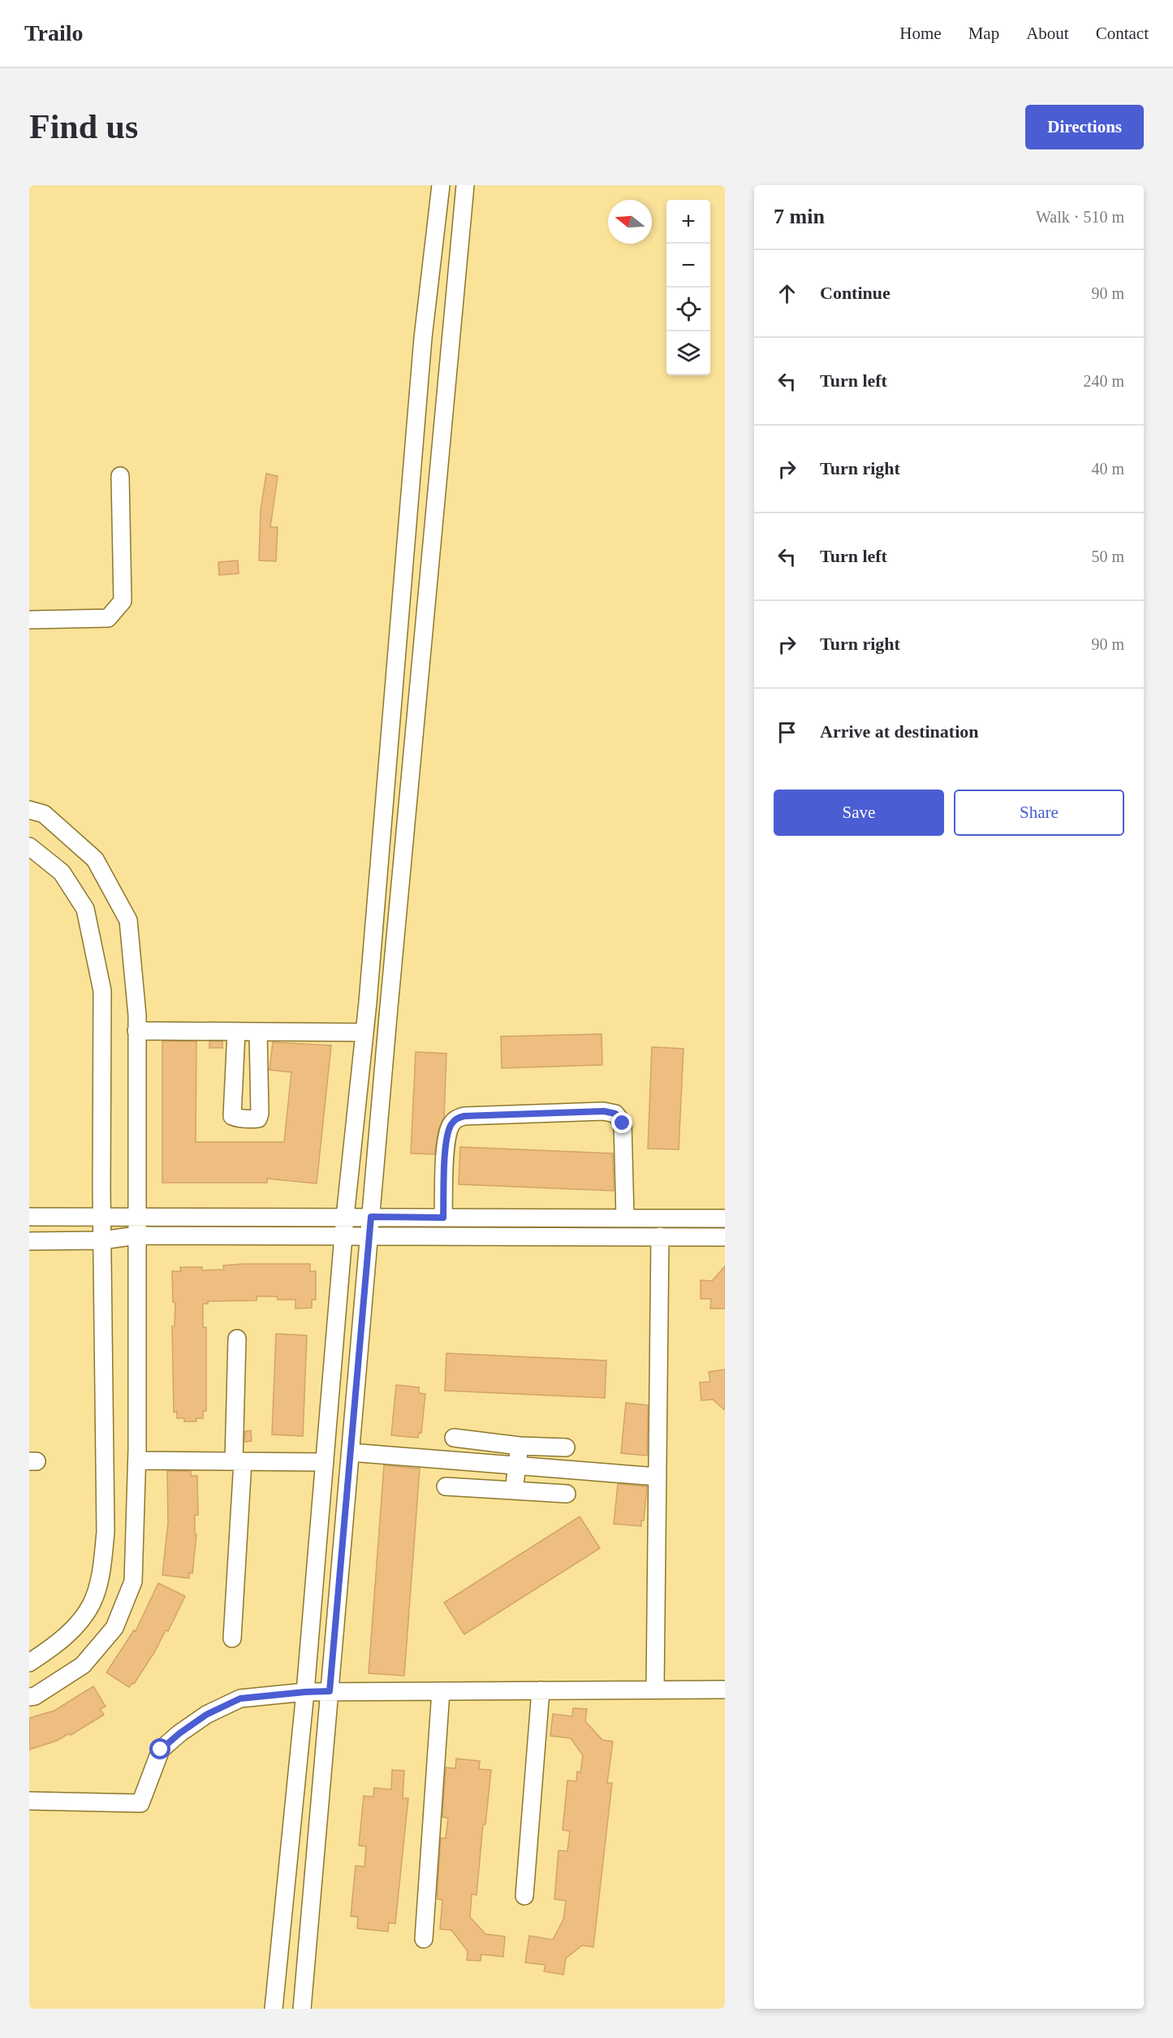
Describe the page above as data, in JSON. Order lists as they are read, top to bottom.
{
  "north": "left",
  "page": {
    "header": "Trailo",
    "nav": [
      "Home",
      "Map",
      "About",
      "Contact"
    ],
    "buttons": [
      "Directions",
      ["Save", "Share"]
    ],
    "title": "Find us",
    "heading": ["7 min", "Walk · 510 m"],
    "map_buttons": ["+", "−"],
    "list": [
      ["Continue", "90 m"],
      ["Turn left", "240 m"],
      ["Turn right", "40 m"],
      ["Turn left", "50 m"],
      ["Turn right", "90 m"],
      "Arrive at destination"
    ]
  }
}
